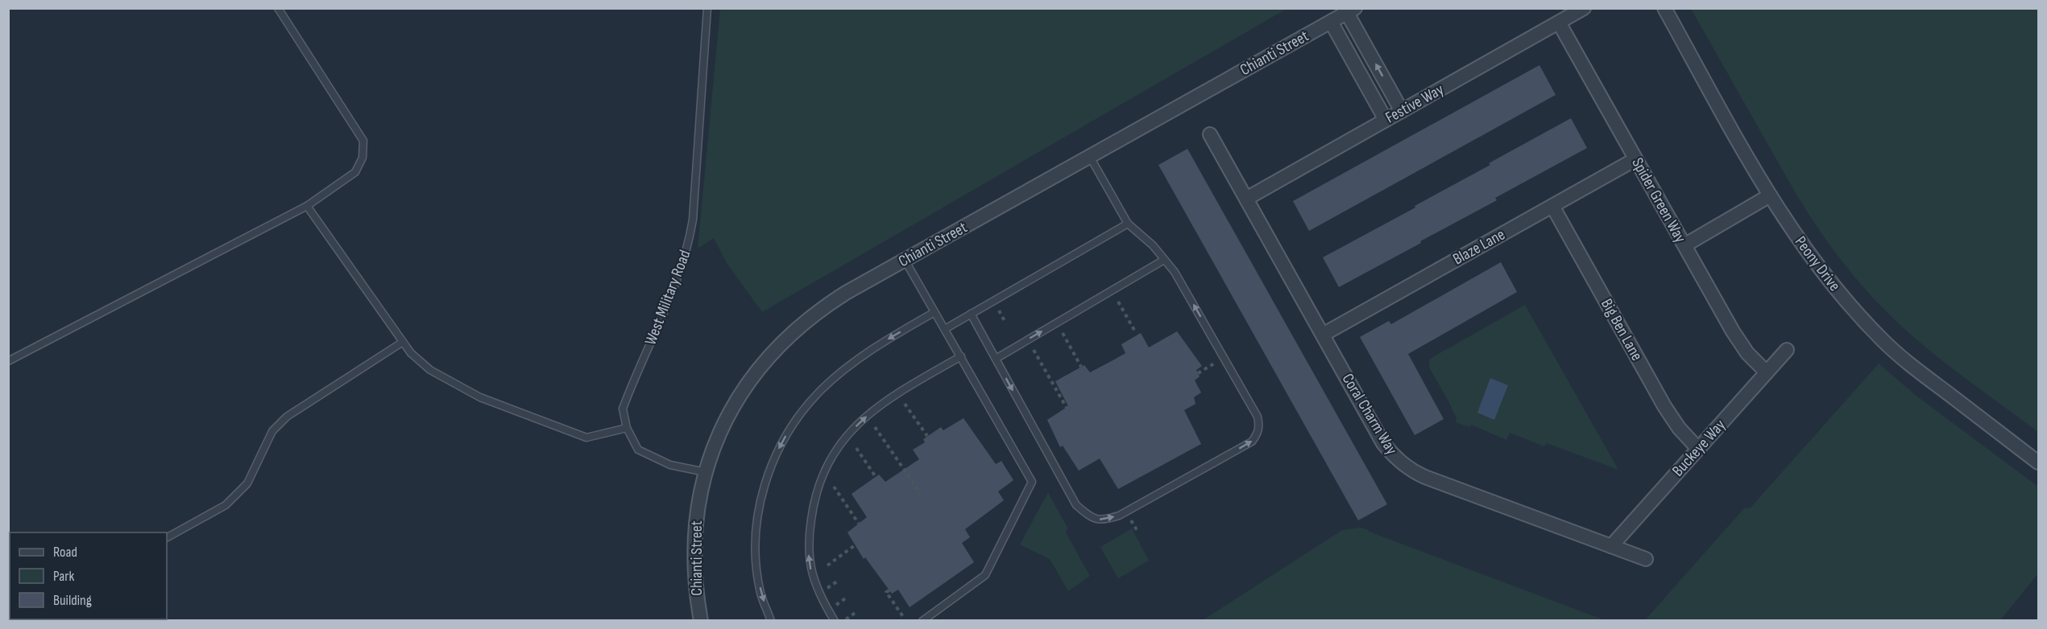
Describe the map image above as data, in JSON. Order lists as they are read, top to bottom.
{
  "streets": {
    "street": [
      "Chianti Street",
      "Festive Way",
      "Spider Green Way",
      "Blaze Lane",
      "Peony Drive",
      "Big Ben Lane",
      "Coral Charm Way",
      "Buckeye Way"
    ],
    "lane": ["West Military Road"]
  },
  "crossings": [
    ["Chianti Street", "West Military Road"],
    ["Festive Way", "Spider Green Way"],
    ["Festive Way", "Coral Charm Way"],
    ["Spider Green Way", "Blaze Lane"],
    ["Spider Green Way", "Buckeye Way"],
    ["Blaze Lane", "Big Ben Lane"],
    ["Blaze Lane", "Coral Charm Way"],
    ["Big Ben Lane", "Buckeye Way"],
    ["Coral Charm Way", "Buckeye Way"]
  ],
  "legend": ["Road", "Park", "Building"]
}
